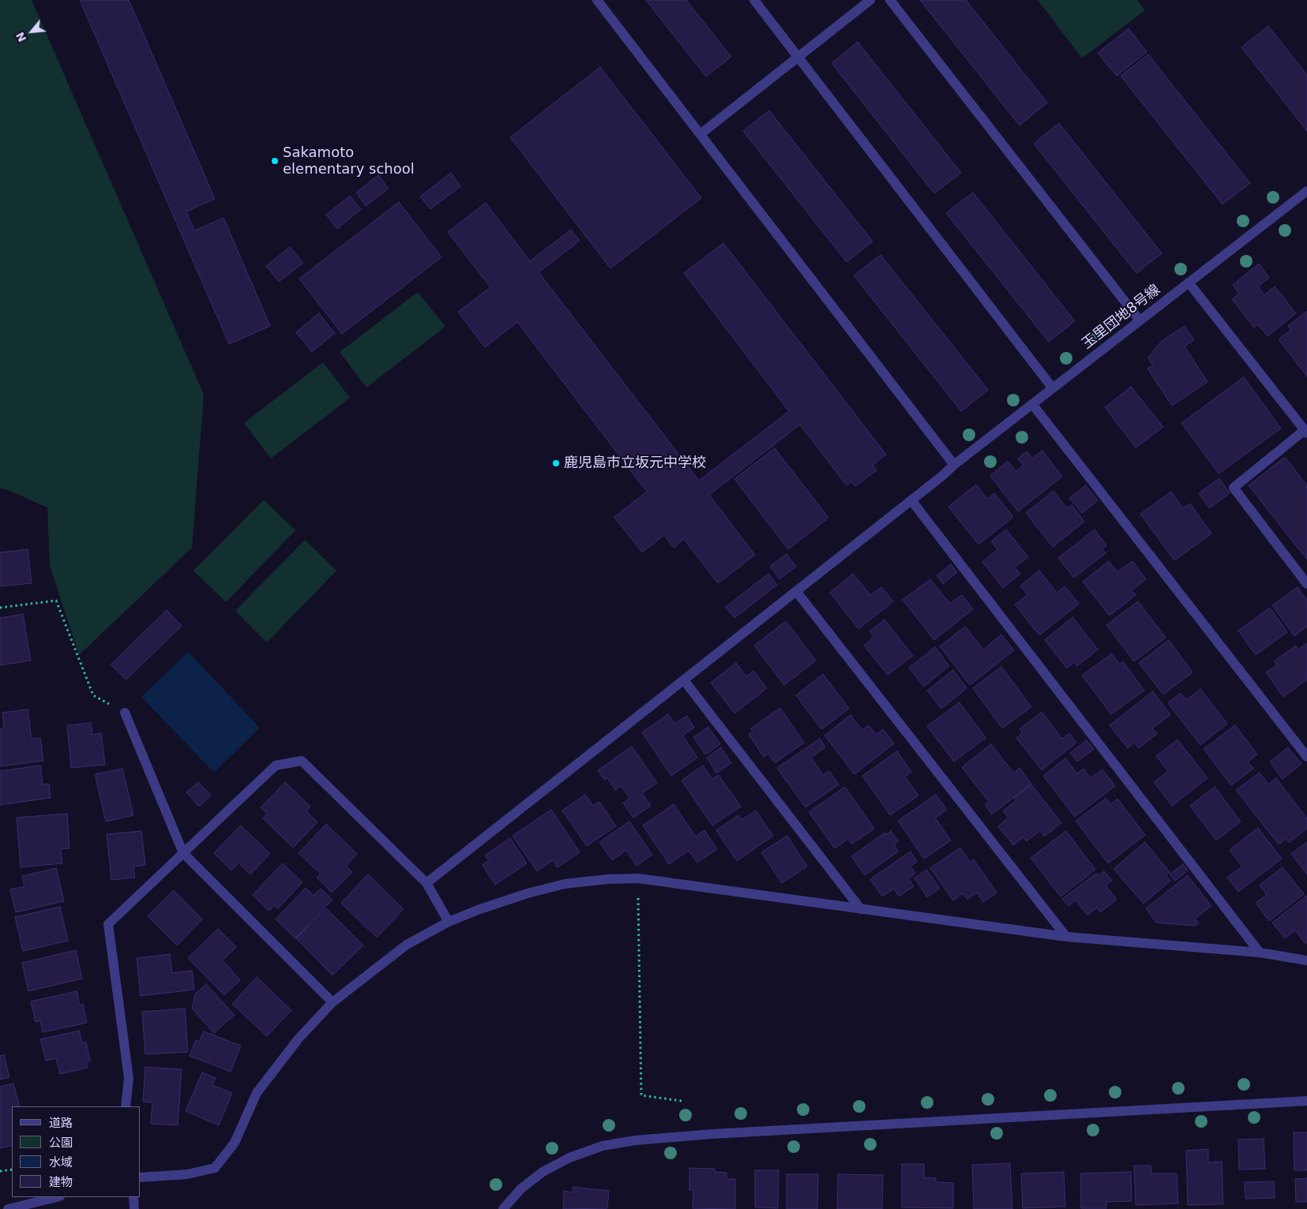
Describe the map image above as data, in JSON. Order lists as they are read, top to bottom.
{
  "streets": {
    "street": ["玉里団地8号線"]
  },
  "places": ["Sakamoto elementary school", "鹿児島市立坂元中学校"],
  "legend": [
    "道路",
    "公園",
    "水域",
    "建物"
  ],
  "north": "bottom left"
}
